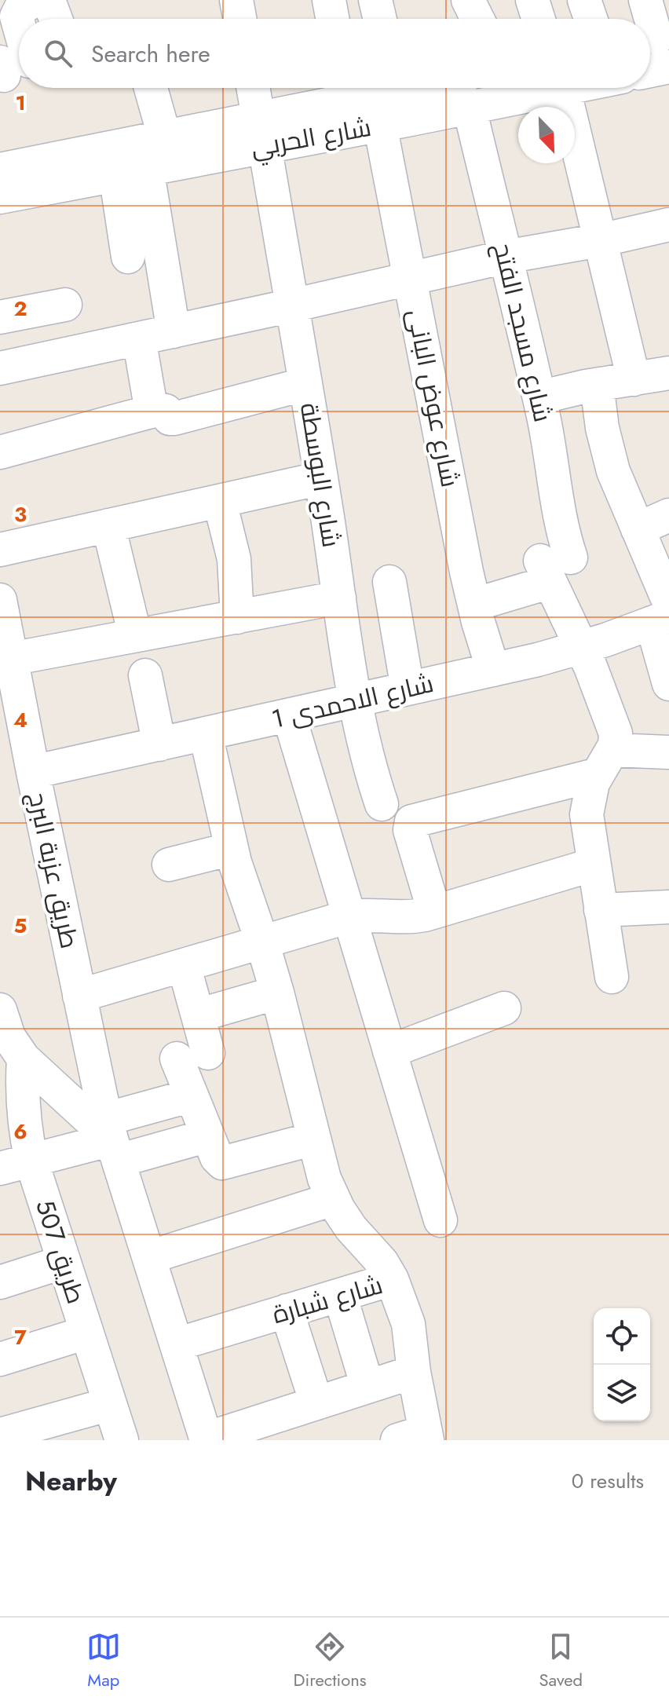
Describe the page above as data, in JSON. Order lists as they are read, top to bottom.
{
  "streets": {
    "street": [
      "شارع الحربي",
      "شارع مسجد الفتح",
      "شارع عوض البانى",
      "شارع البوسطة",
      "شارع الاحمدى 1",
      "طريق عزبة البرج",
      "طريق 507",
      "شارع شبارة"
    ]
  },
  "crossings": [
    ["شارع الحربي", "شارع مسجد الفتح"],
    ["شارع الحربي", "شارع عوض البانى"],
    ["شارع الحربي", "شارع البوسطة"],
    ["شارع مسجد الفتح", "شارع الاحمدى 1"],
    ["شارع عوض البانى", "شارع الاحمدى 1"],
    ["شارع البوسطة", "شارع الاحمدى 1"],
    ["شارع الاحمدى 1", "طريق عزبة البرج"],
    ["طريق عزبة البرج", "طريق 507"],
    ["طريق عزبة البرج", "شارع شبارة"]
  ],
  "north": "bottom right",
  "page": {
    "search": "Search here",
    "heading": ["Nearby", "0 results"],
    "nav": ["Map", "Directions", "Saved"]
  },
  "grid": {
    "rows": [
      "1",
      "2",
      "3",
      "4",
      "5",
      "6",
      "7"
    ]
  }
}
